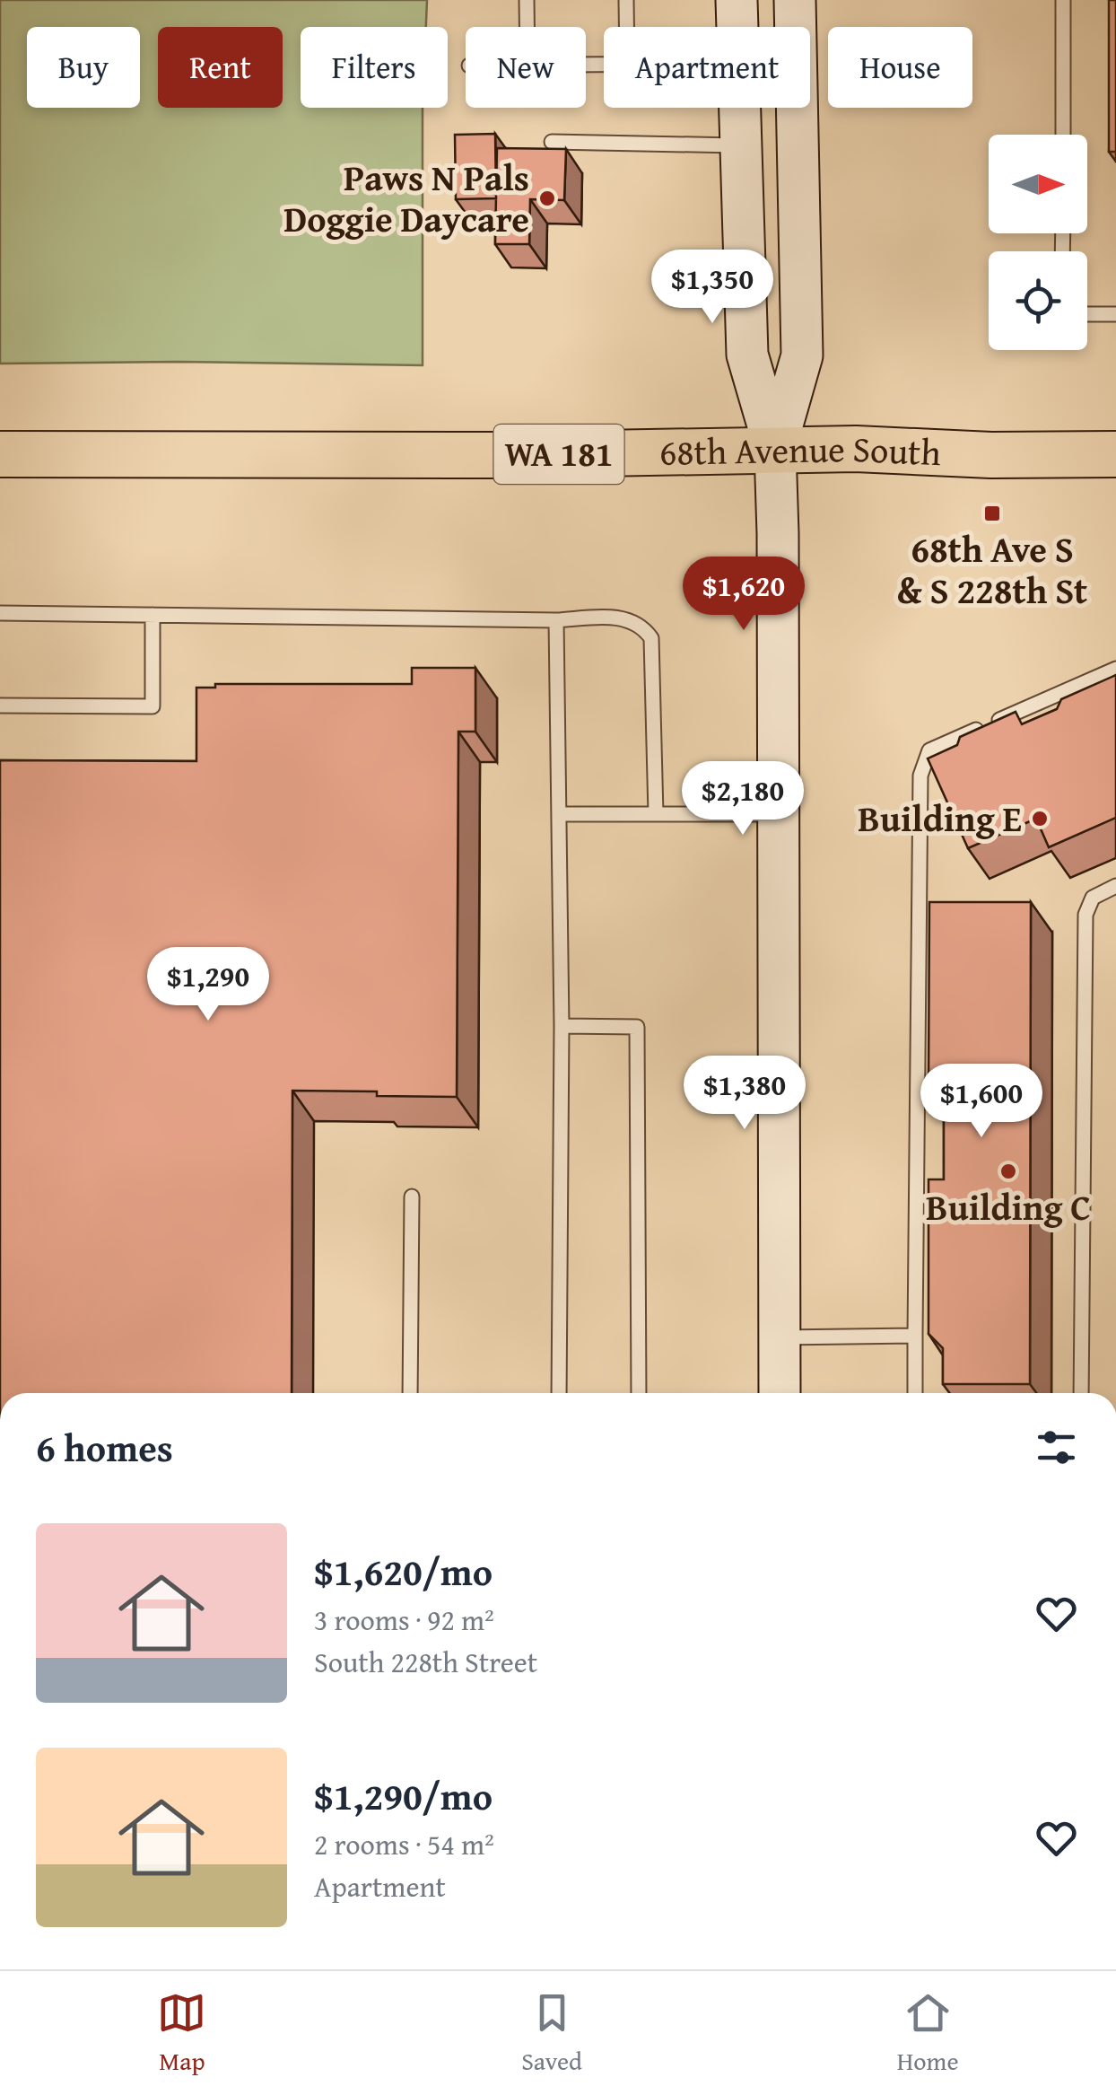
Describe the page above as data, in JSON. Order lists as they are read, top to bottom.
{
  "streets": {
    "main road": ["68th Avenue South", "WA 181"]
  },
  "places": {
    "other": ["Paws N Pals Doggie Daycare", "Building E", "Building C"],
    "transit": ["68th Ave S & S 228th St"]
  },
  "north": "right",
  "page": {
    "chip": [
      "Buy",
      "Rent",
      "Filters",
      "New",
      "Apartment",
      "House"
    ],
    "price": [
      "$1,350",
      "$1,620",
      "$2,180",
      "$1,290",
      "$1,380",
      "$1,600"
    ],
    "heading": "6 homes",
    "list": [
      {
        "name": "$1,620/mo",
        "note": "3 rooms · 92 m² · South 228th Street"
      },
      {
        "name": "$1,290/mo",
        "note": "2 rooms · 54 m² · Apartment"
      }
    ],
    "tabs": ["Map", "Saved", "Home"]
  }
}
